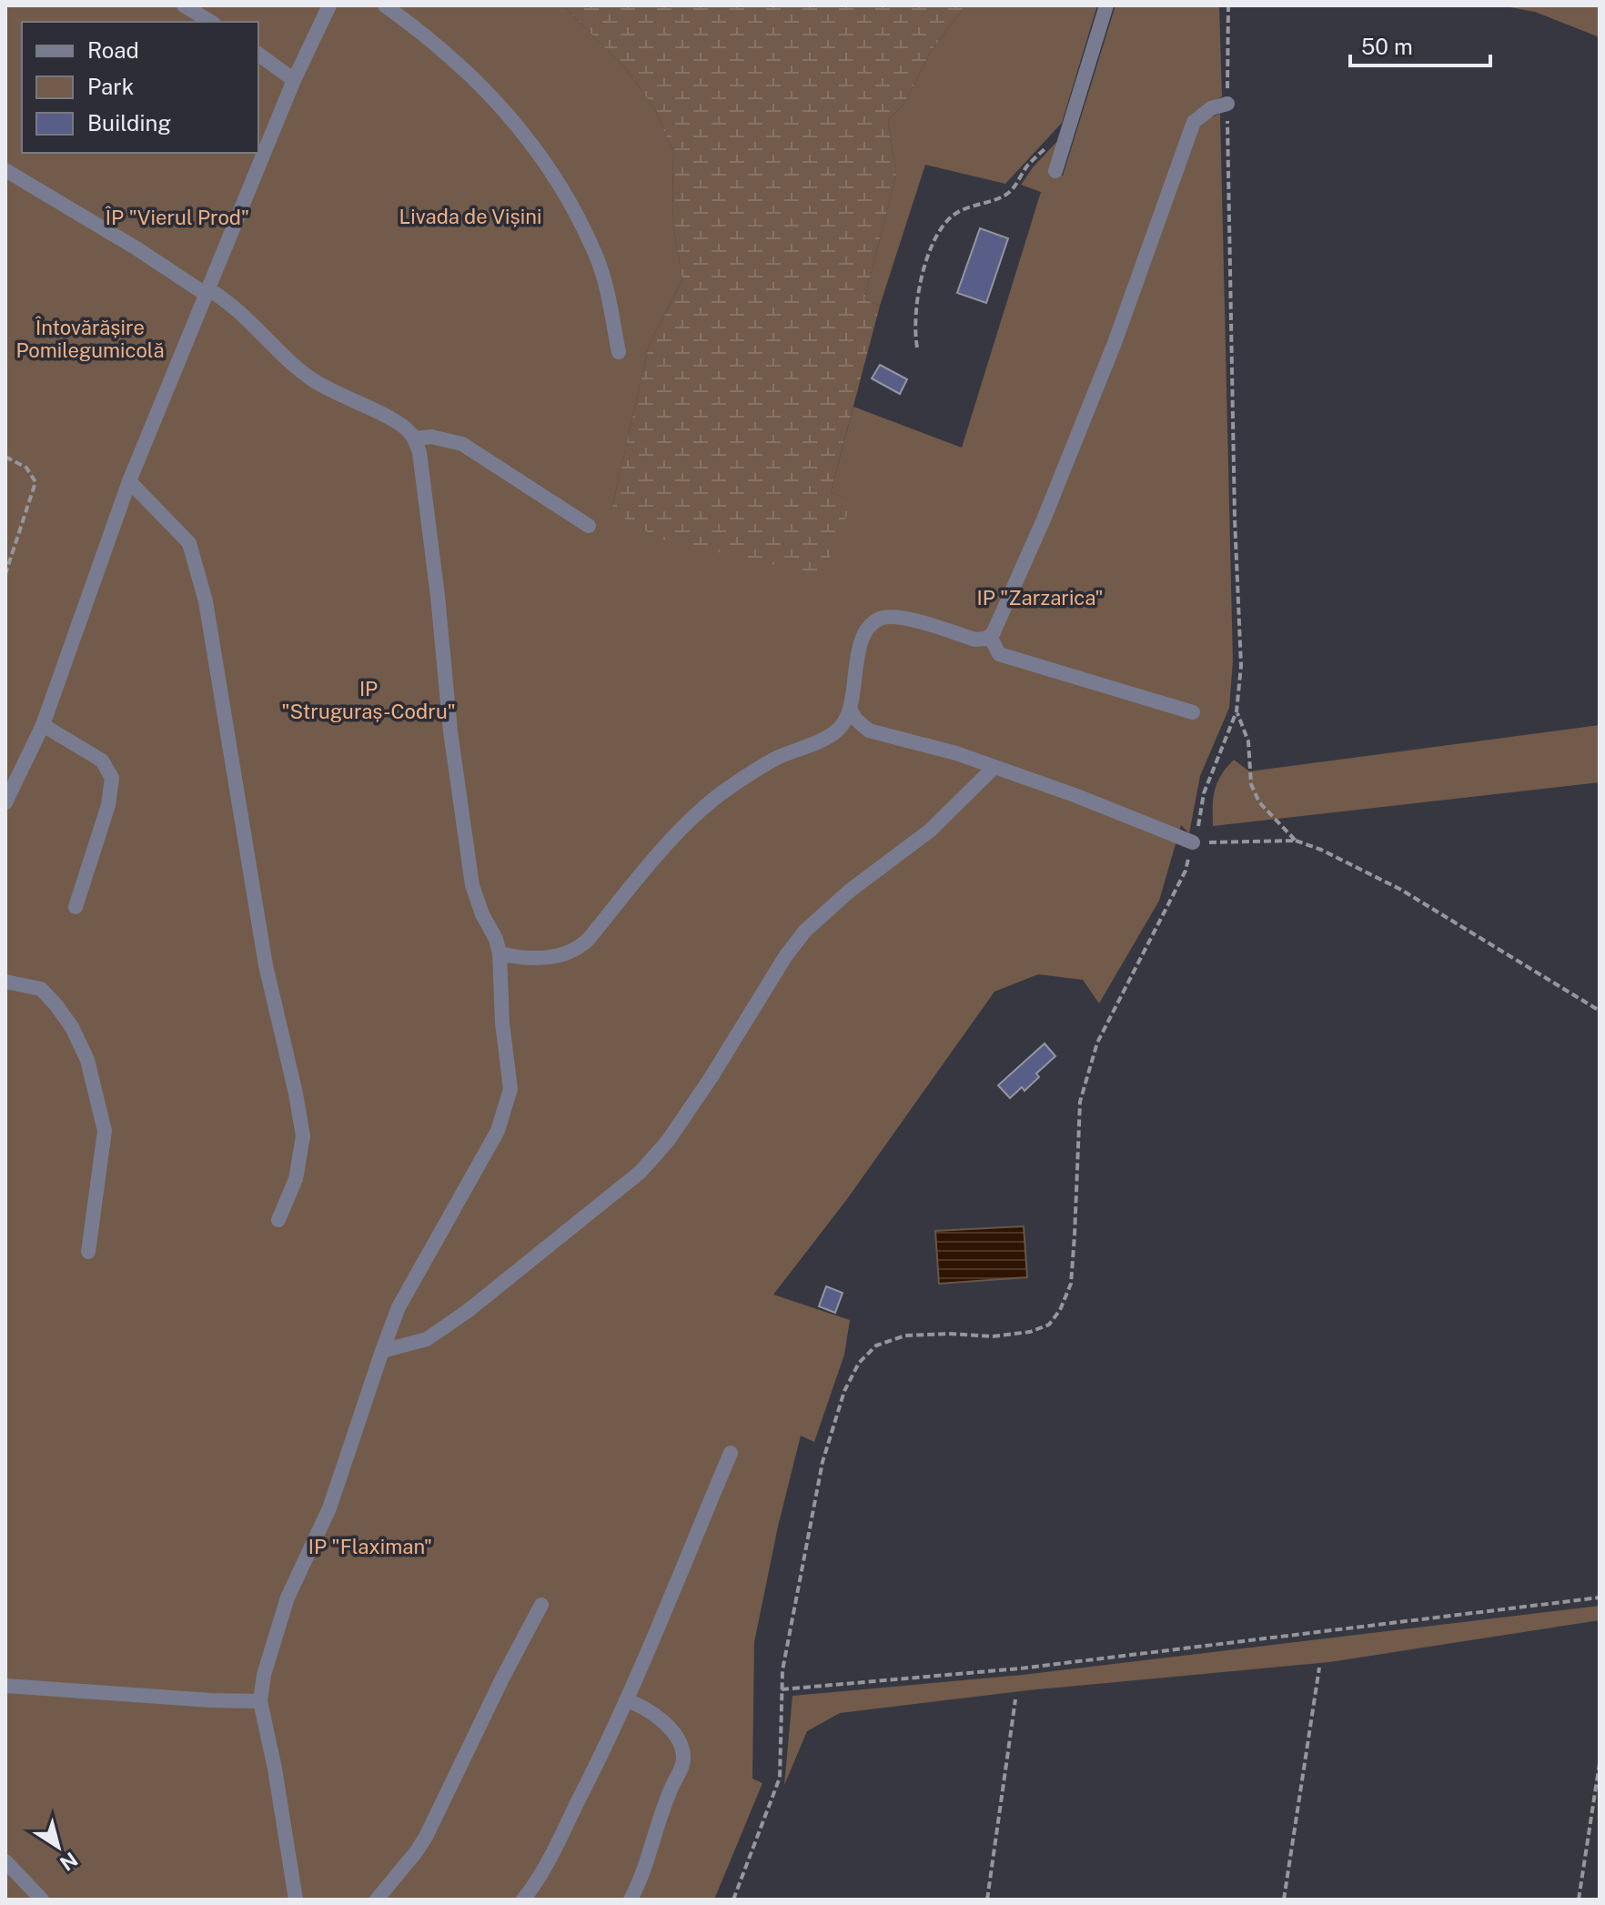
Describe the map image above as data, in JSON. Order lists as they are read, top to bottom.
{
  "parks": [
    "Livada de Vișini",
    "ÎP \"Vierul Prod\"",
    "Întovărășire Pomilegumicolă",
    "IP \"Zarzarica\"",
    "IP \"Struguraș-Codru\"",
    "IP \"Flaximan\""
  ],
  "legend": ["Road", "Park", "Building"],
  "scale_bar": "50 m",
  "north": "bottom right"
}
